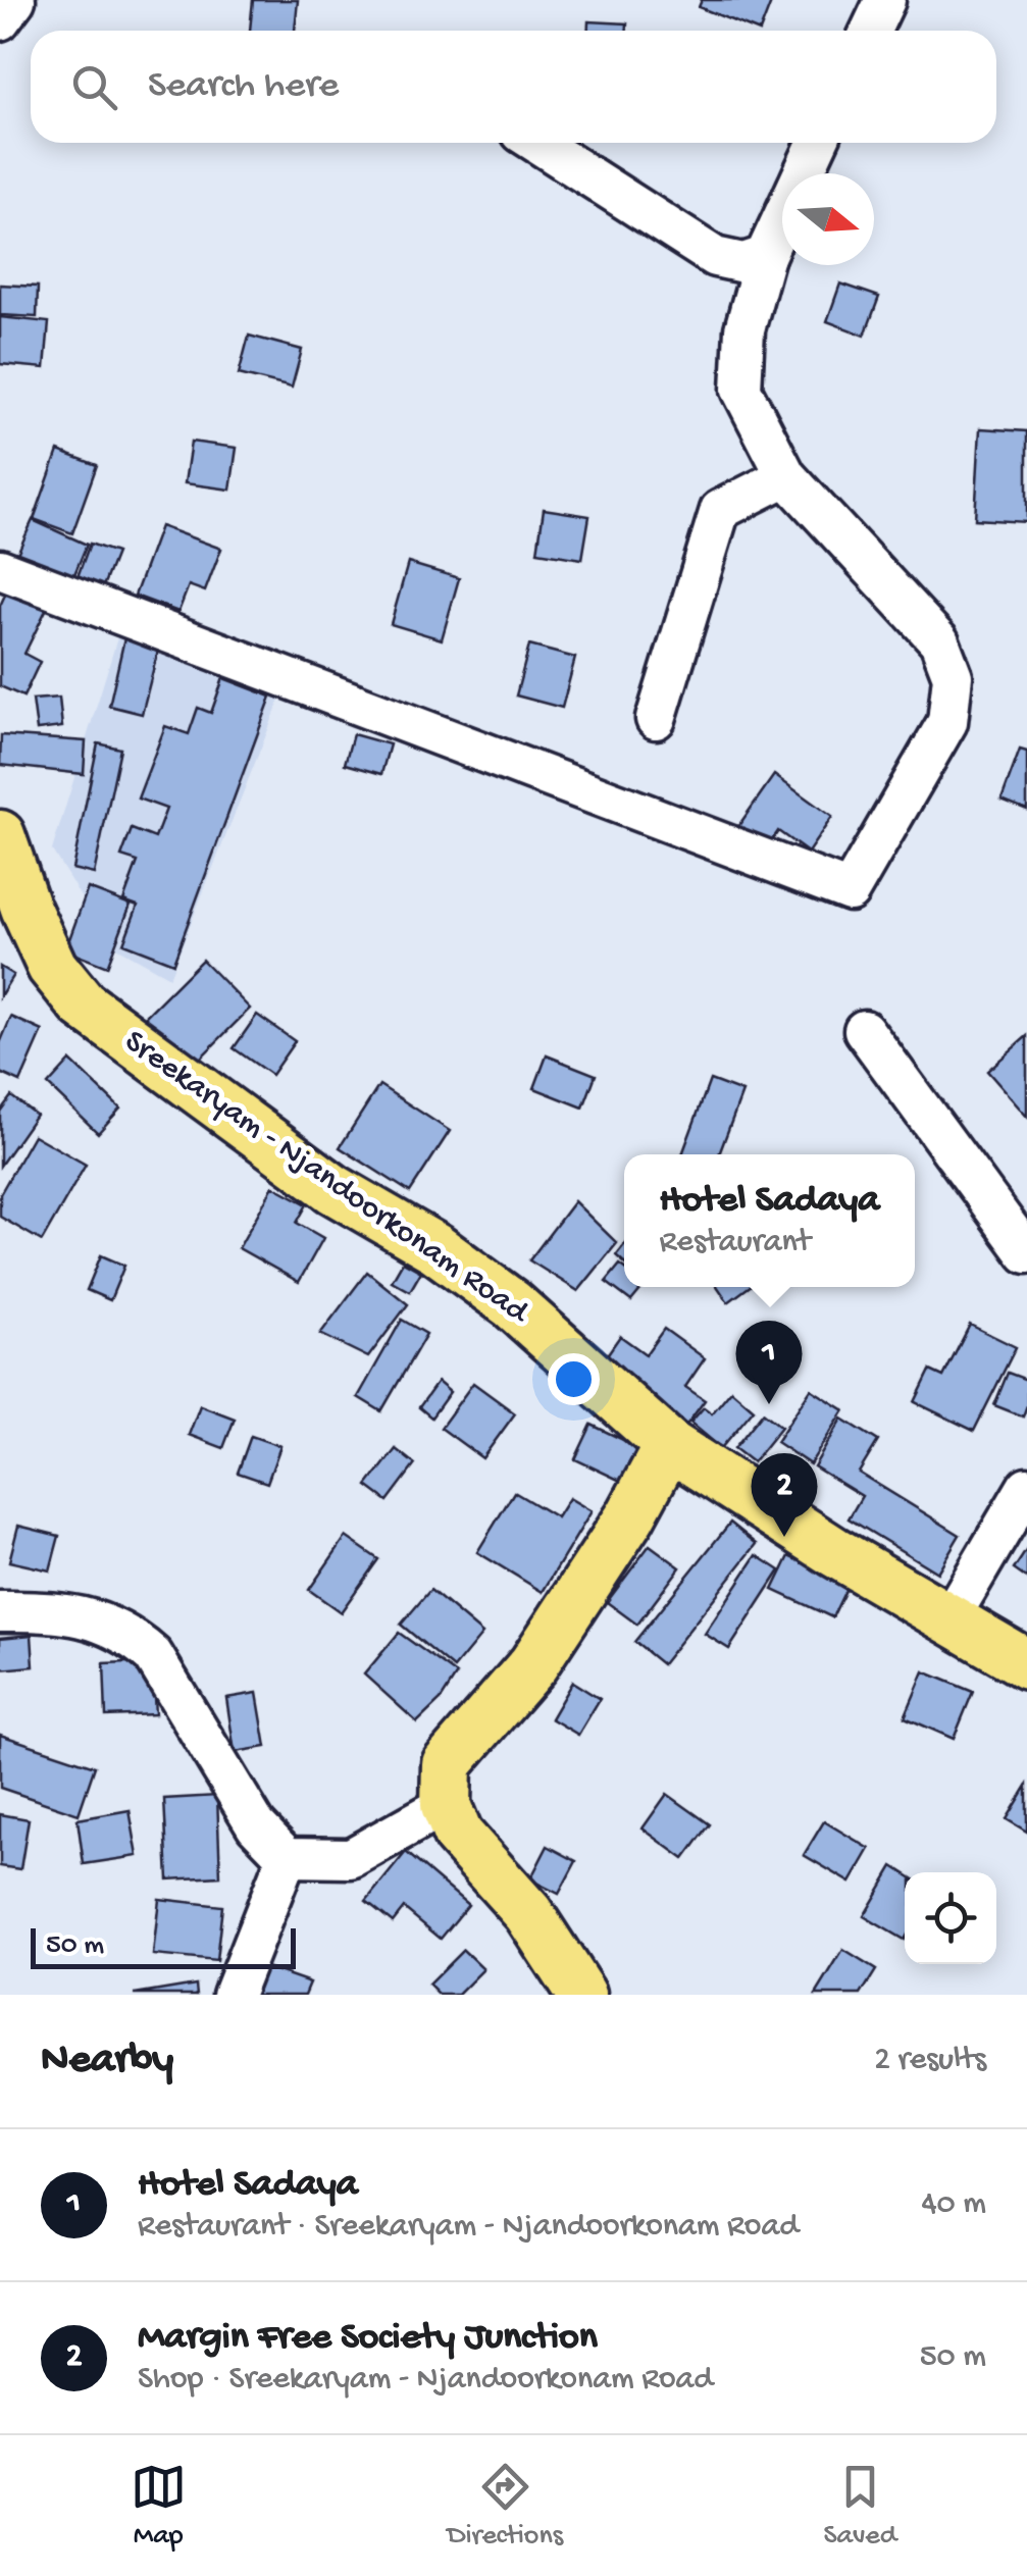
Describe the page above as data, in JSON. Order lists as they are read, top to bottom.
{
  "streets": {
    "main road": ["Sreekaryam - Njandoorkonam Road"]
  },
  "scale_bar": "50 m",
  "north": "right",
  "page": {
    "search": "Search here",
    "popup": ["Hotel Sadaya", "Restaurant"],
    "pins": ["1", "2"],
    "scale": "50 m",
    "heading": ["Nearby", "2 results"],
    "list": [
      {
        "mark": "1",
        "name": "Hotel Sadaya",
        "note": "Restaurant · Sreekaryam - Njandoorkonam Road",
        "value": "40 m"
      },
      {
        "mark": "2",
        "name": "Margin Free Society Junction",
        "note": "Shop · Sreekaryam - Njandoorkonam Road",
        "value": "50 m"
      }
    ],
    "nav": ["Map", "Directions", "Saved"]
  }
}
